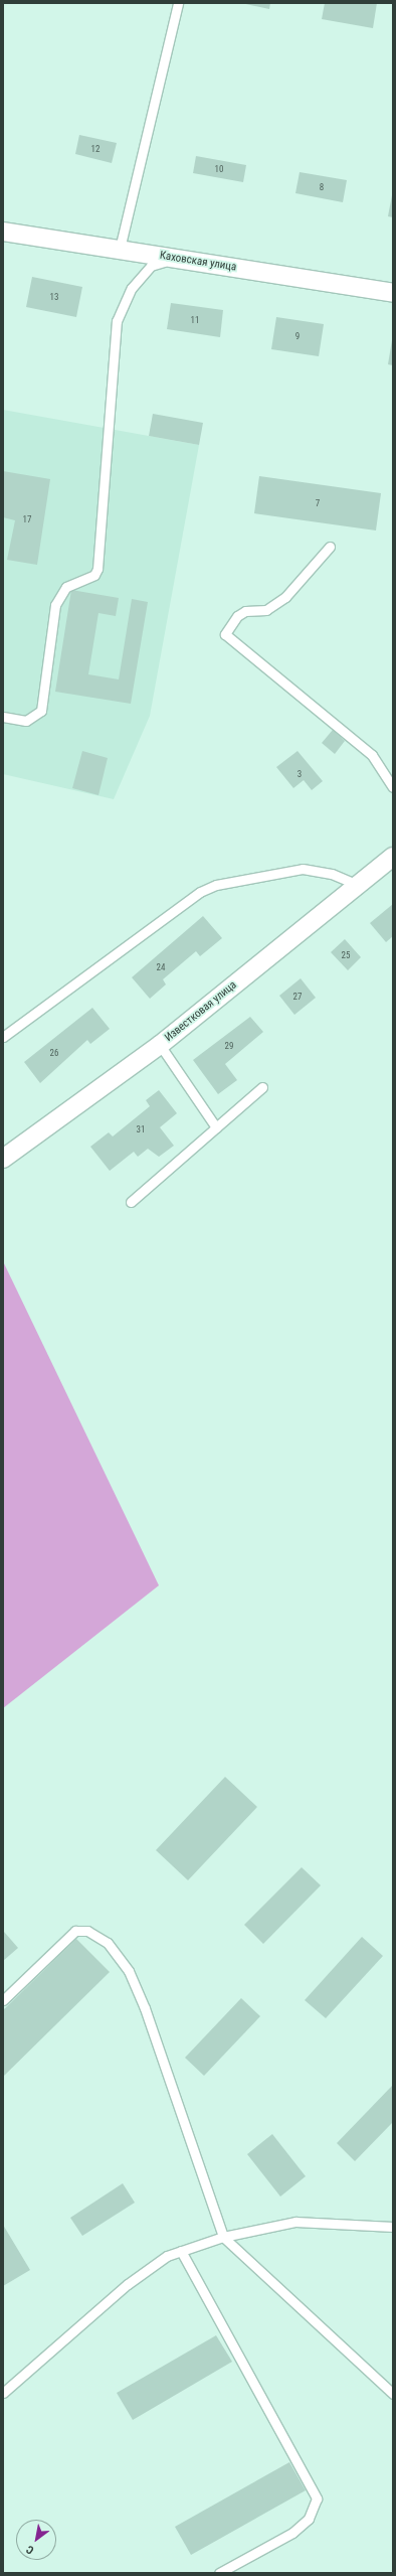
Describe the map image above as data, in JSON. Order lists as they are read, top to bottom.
{
  "streets": {
    "street": ["Каховская улица", "Известковая улица"]
  },
  "house_numbers": [
    "12",
    "10",
    "8",
    "13",
    "11",
    "9",
    "7",
    "17",
    "3",
    "25",
    "24",
    "27",
    "29",
    "26",
    "31"
  ],
  "north": "bottom left"
}
